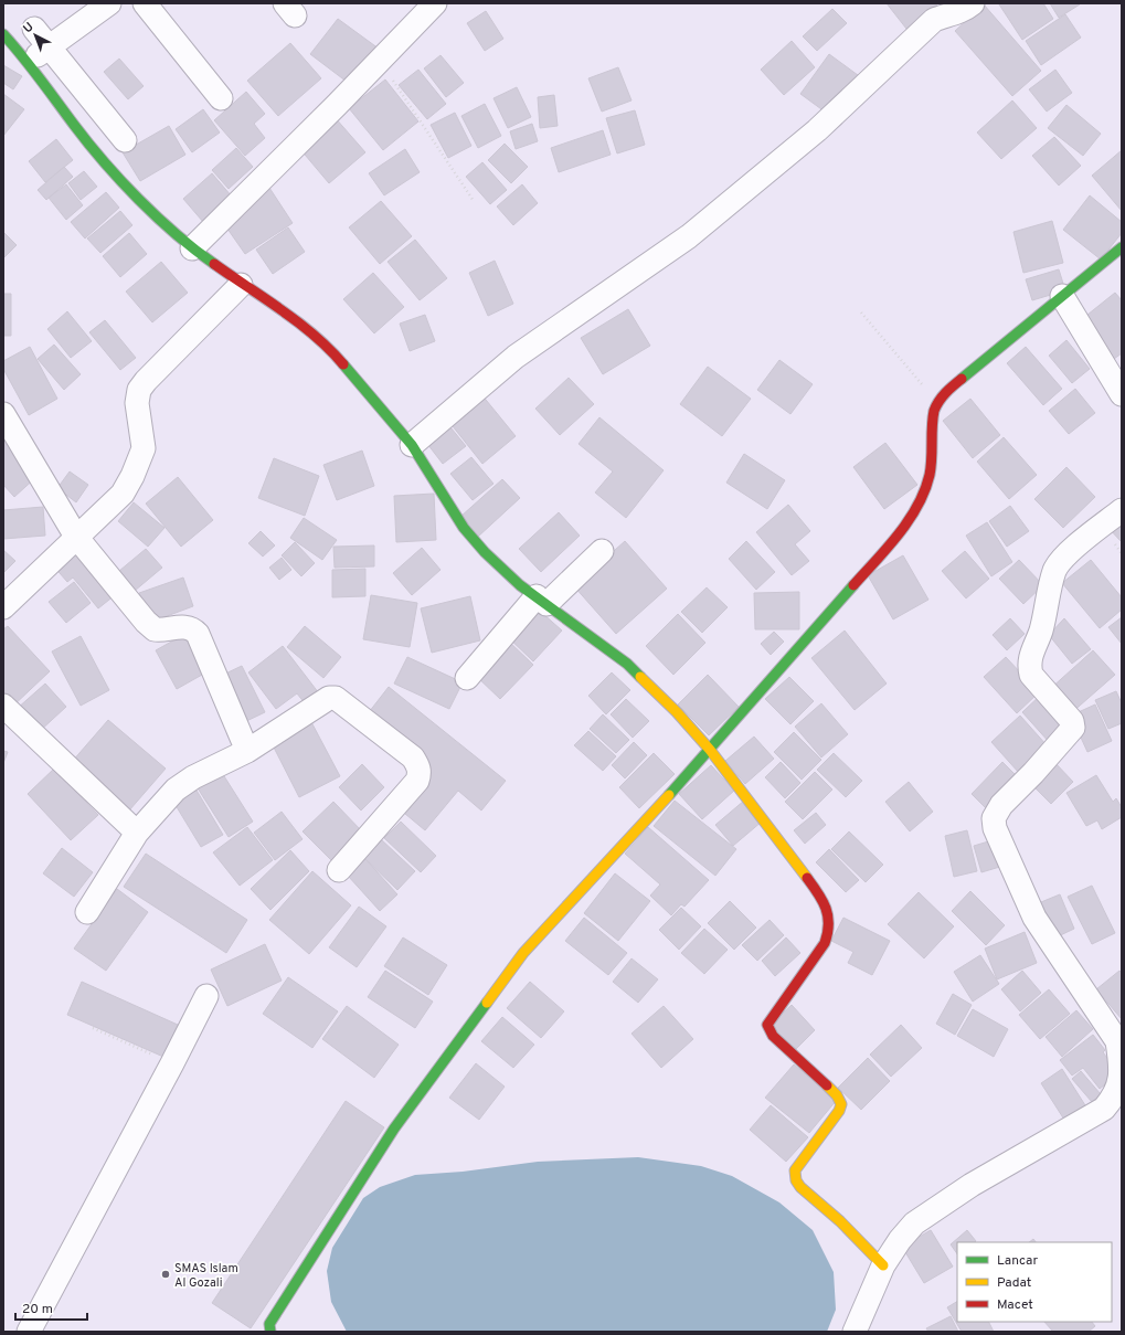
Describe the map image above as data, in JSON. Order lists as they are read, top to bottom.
{
  "places": ["SMAS Islam Al Gozali"],
  "legend": ["Lancar", "Padat", "Macet"],
  "scale_bar": "20 m",
  "north": "top left"
}
